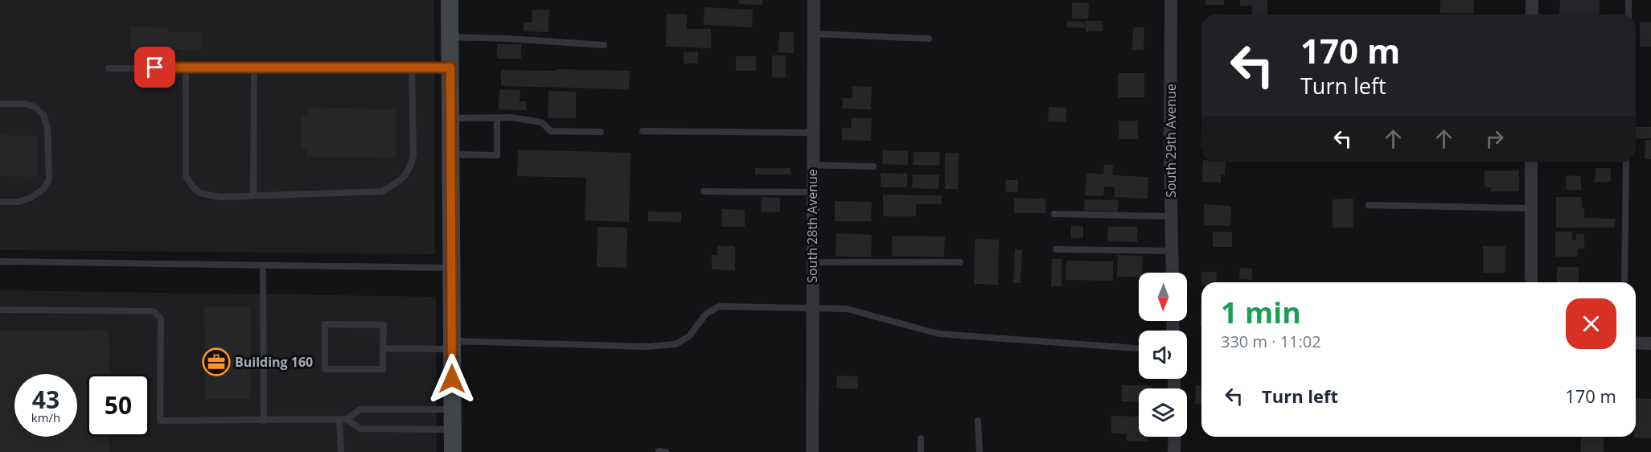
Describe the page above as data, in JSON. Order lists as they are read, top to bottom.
{
  "streets": {
    "street": ["South 29th Avenue", "South 28th Avenue"]
  },
  "places": {
    "office": ["Building 160"]
  },
  "north": "bottom",
  "page": {
    "turn": ["170 m", "Turn left"],
    "heading": ["1 min", "330 m · 11:02"],
    "list": [
      {
        "name": "Turn left",
        "value": "170 m"
      }
    ],
    "speed": "43 km/h",
    "limit": "50"
  }
}
